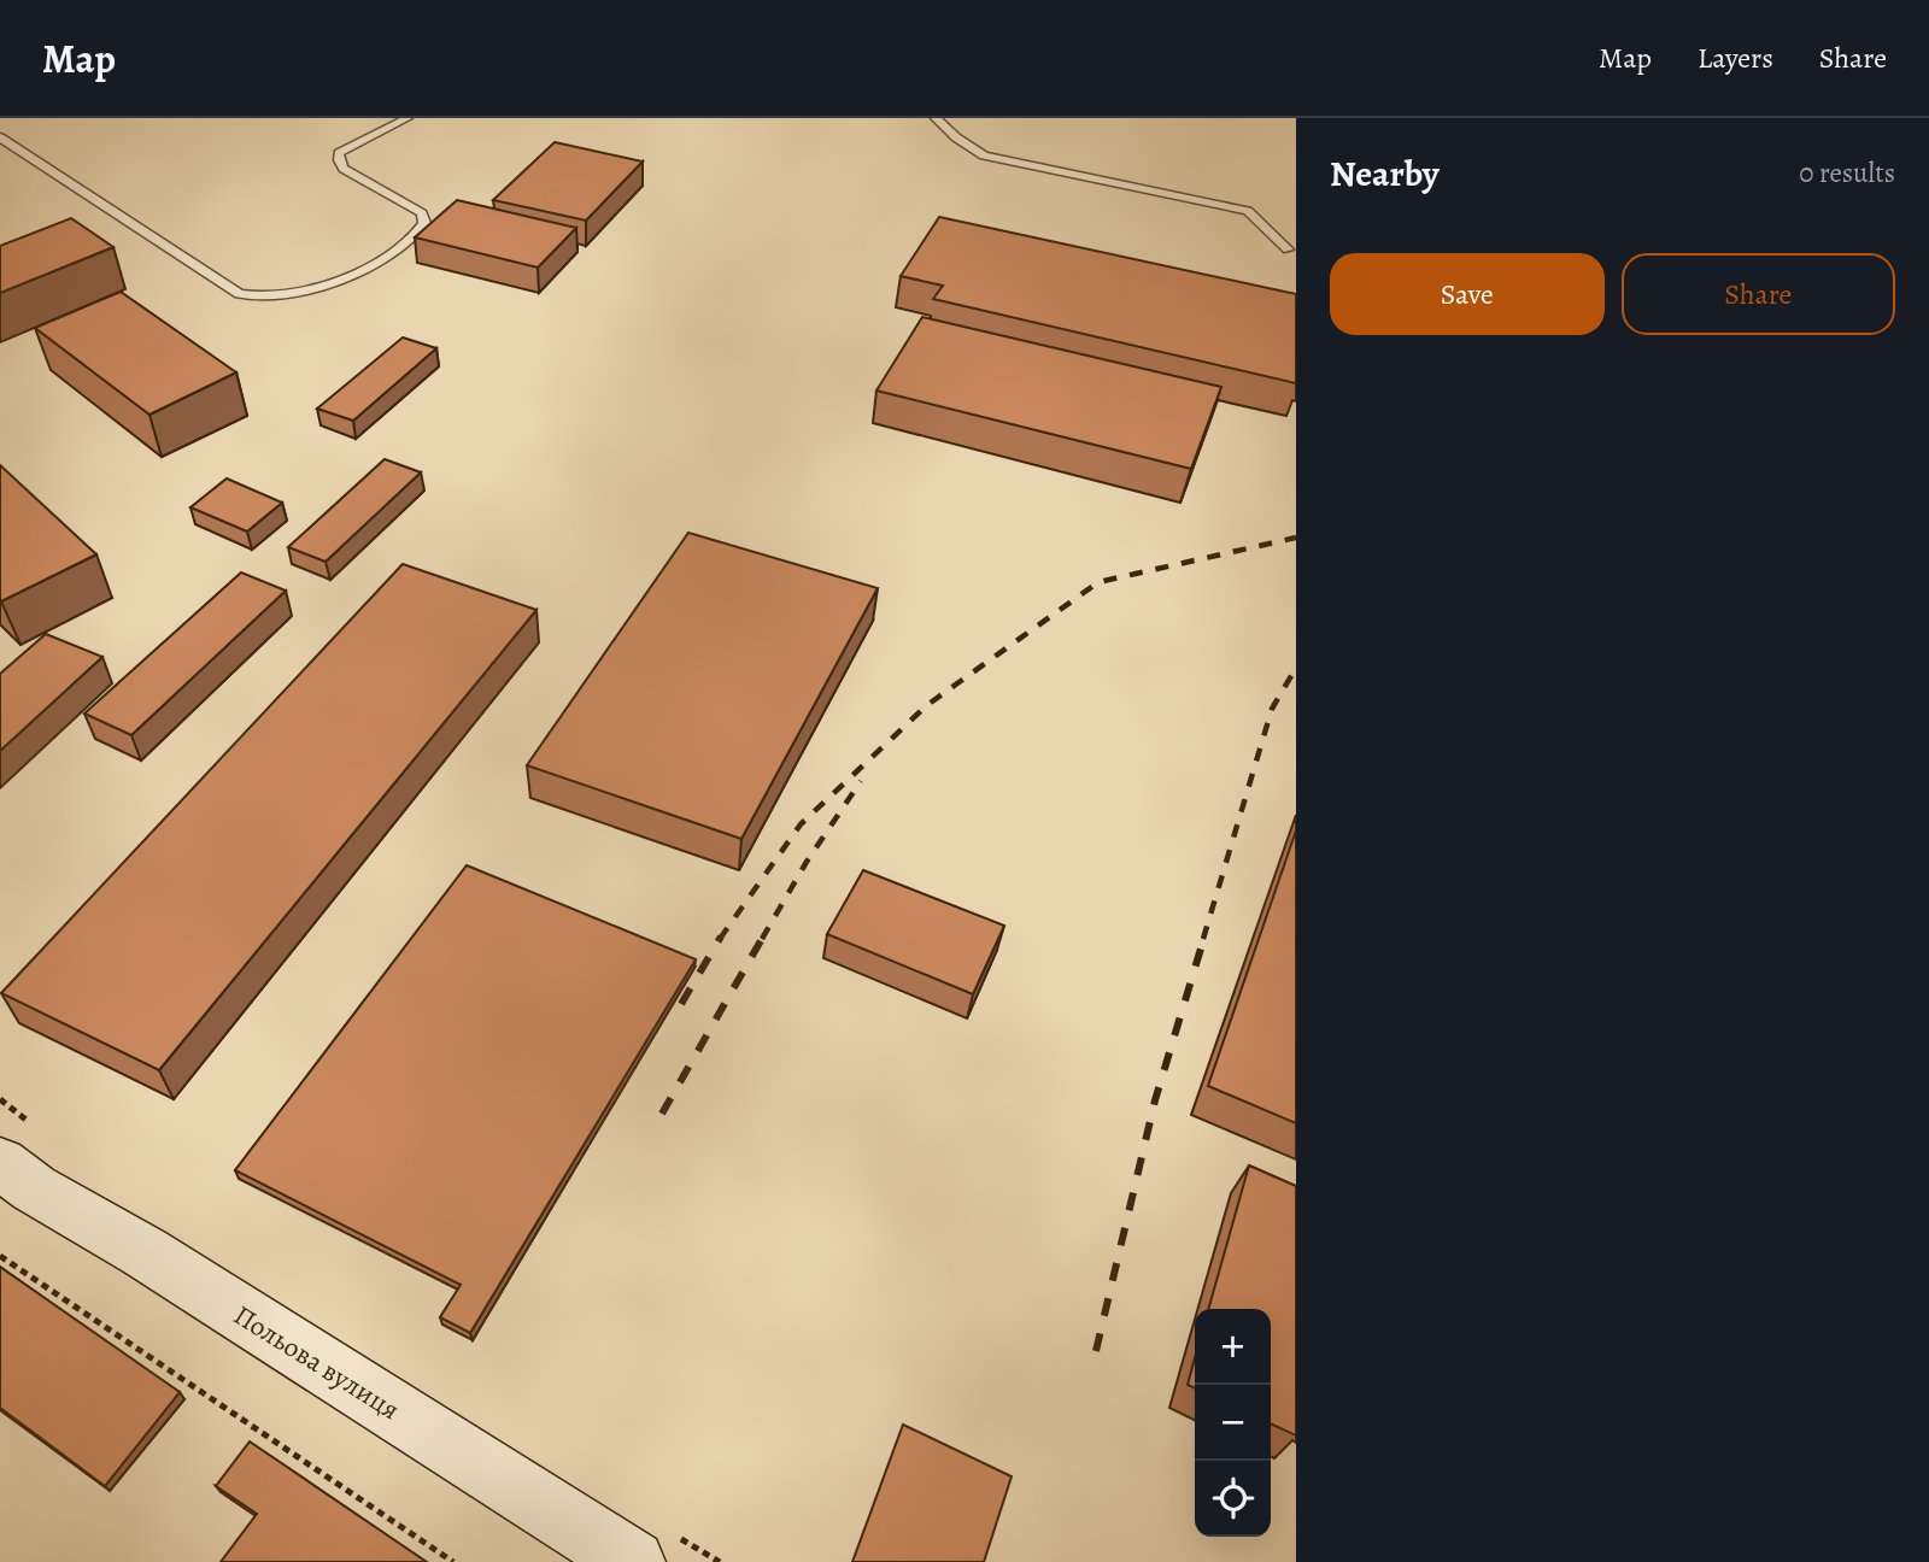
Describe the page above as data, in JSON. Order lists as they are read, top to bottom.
{
  "streets": {
    "main road": ["Польова вулиця"]
  },
  "page": {
    "header": "Map",
    "nav": ["Map", "Layers", "Share"],
    "heading": ["Nearby", "0 results"],
    "buttons": ["Save", "Share"],
    "map_buttons": ["+", "−"]
  }
}
